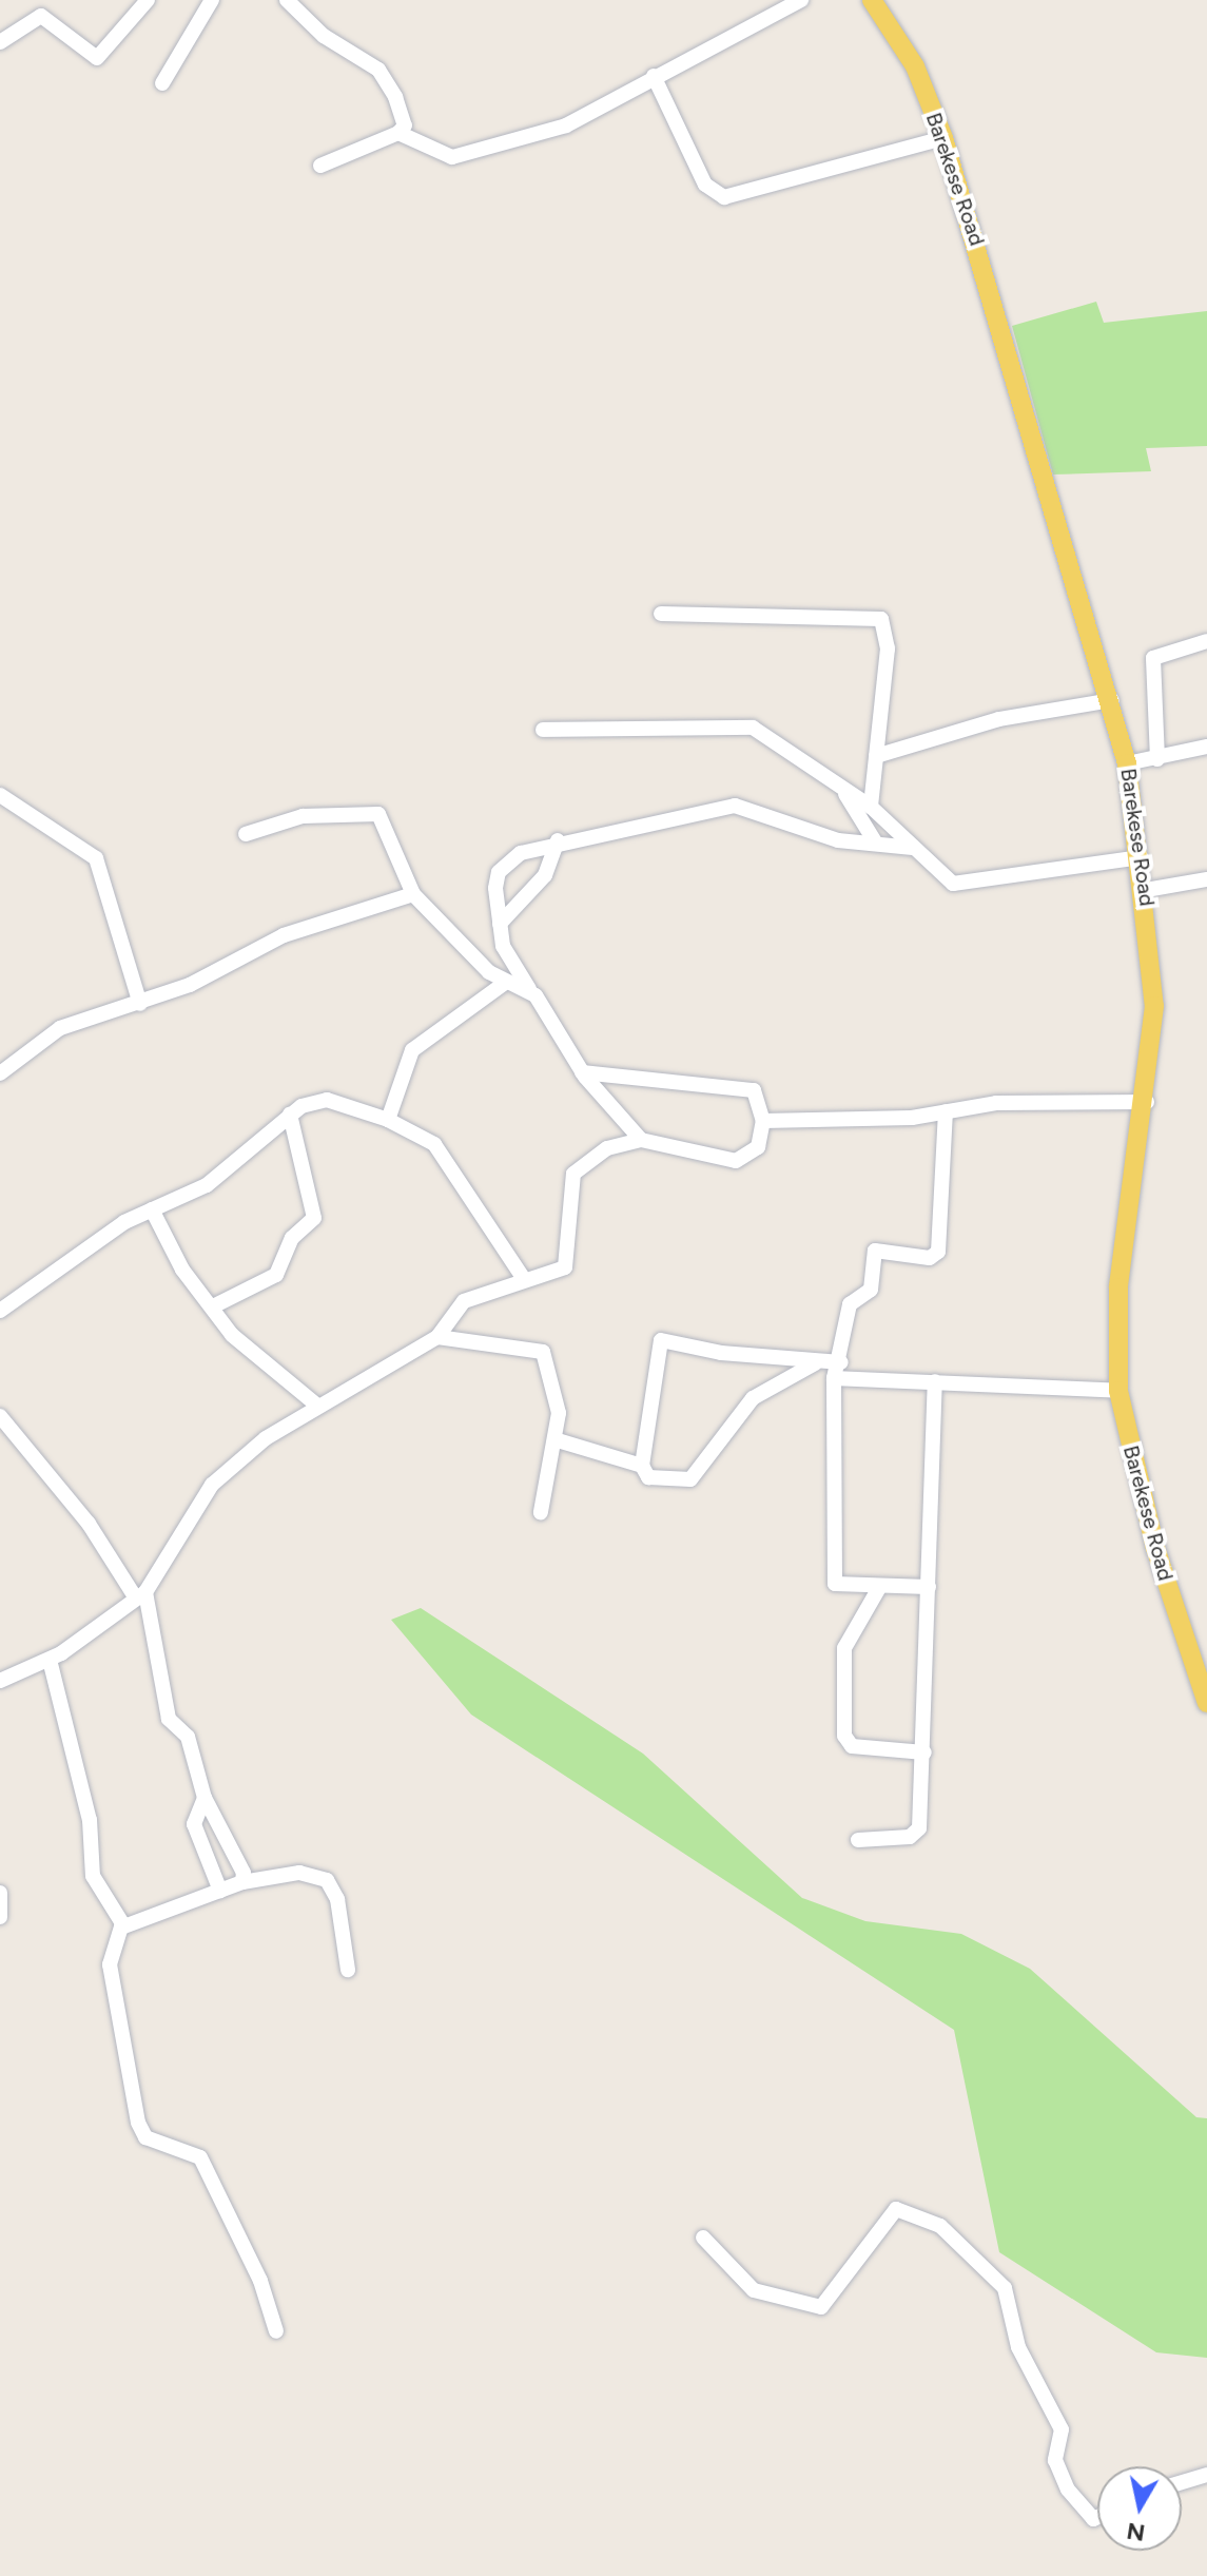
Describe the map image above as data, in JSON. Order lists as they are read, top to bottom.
{
  "streets": {
    "main road": ["Barekese Road"]
  },
  "north": "bottom"
}
